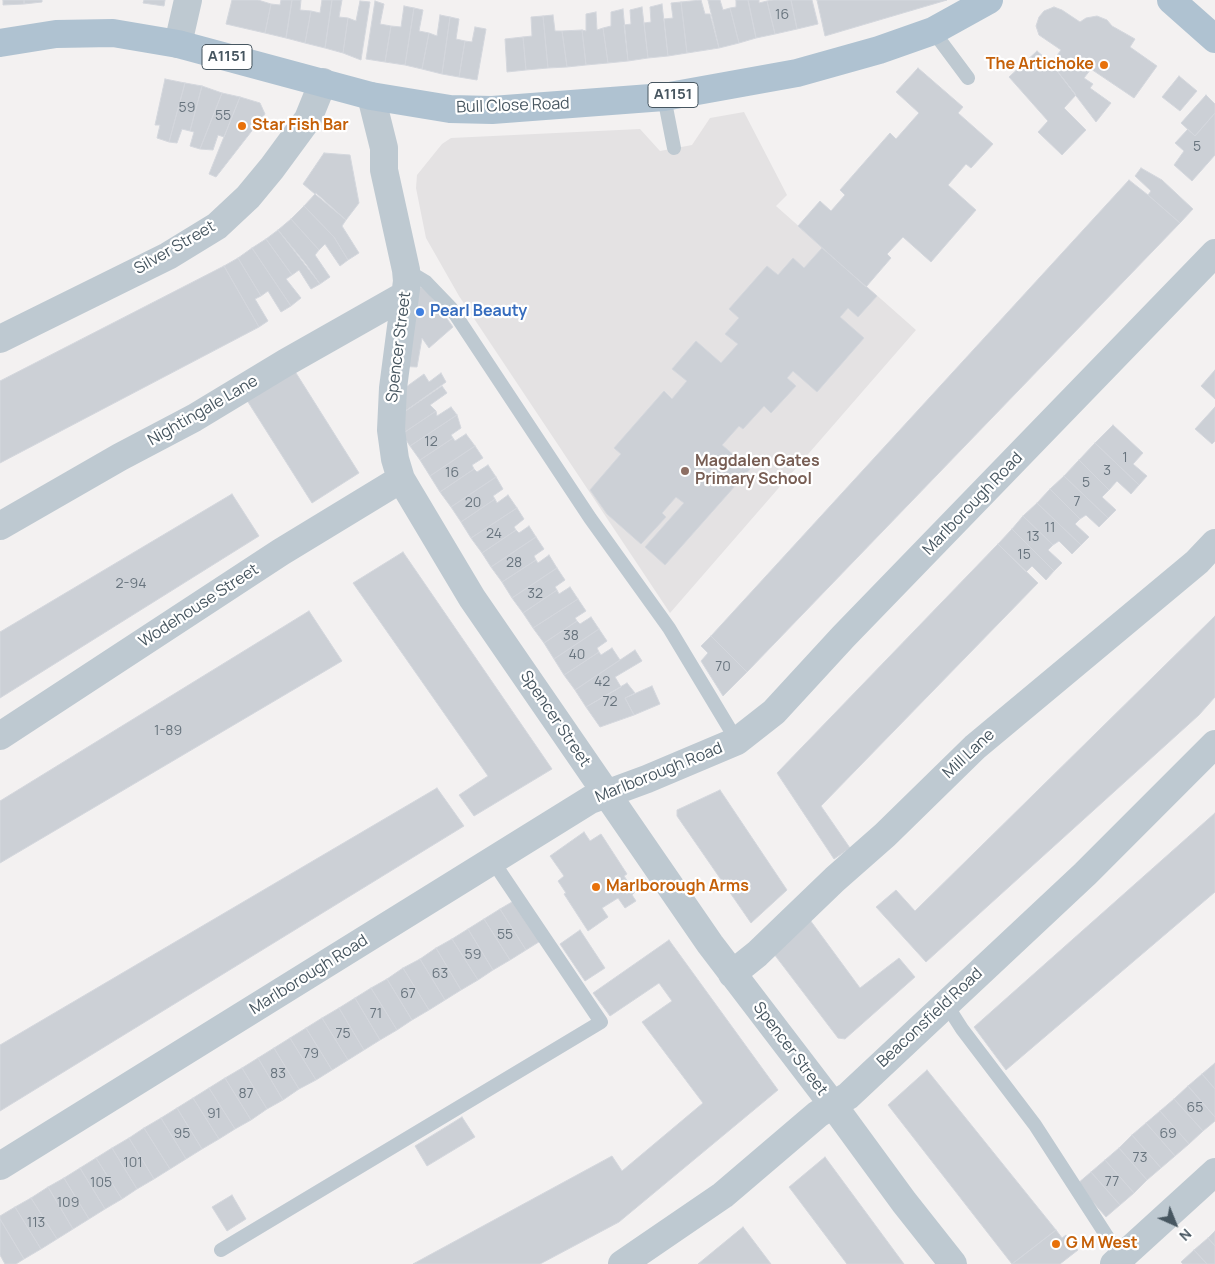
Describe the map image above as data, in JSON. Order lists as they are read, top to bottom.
{
  "streets": {
    "main road": ["A1151", "Bull Close Road"],
    "street": [
      "Silver Street",
      "Spencer Street",
      "Nightingale Lane",
      "Marlborough Road",
      "Wodehouse Street",
      "Mill Lane",
      "Beaconsfield Road"
    ]
  },
  "crossings": [
    ["Bull Close Road", "Silver Street"],
    ["Bull Close Road", "Spencer Street"],
    ["Spencer Street", "Nightingale Lane"],
    ["Spencer Street", "Marlborough Road"],
    ["Spencer Street", "Wodehouse Street"],
    ["Spencer Street", "Mill Lane"],
    ["Spencer Street", "Beaconsfield Road"]
  ],
  "places": [
    "The Artichoke",
    "Star Fish Bar",
    "Pearl Beauty",
    "Magdalen Gates Primary School",
    "Marlborough Arms",
    "G M West"
  ],
  "house_numbers": [
    "16",
    "59",
    "55",
    "5",
    "12",
    "1",
    "3",
    "16",
    "5",
    "7",
    "20",
    "11",
    "24",
    "13",
    "15",
    "28",
    "2-94",
    "32",
    "38",
    "40",
    "70",
    "42",
    "72",
    "1-89",
    "55",
    "59",
    "63",
    "67",
    "71",
    "75",
    "79",
    "83",
    "87",
    "65",
    "91",
    "95",
    "69",
    "73",
    "101",
    "77",
    "105",
    "109",
    "113"
  ],
  "north": "bottom right"
}
